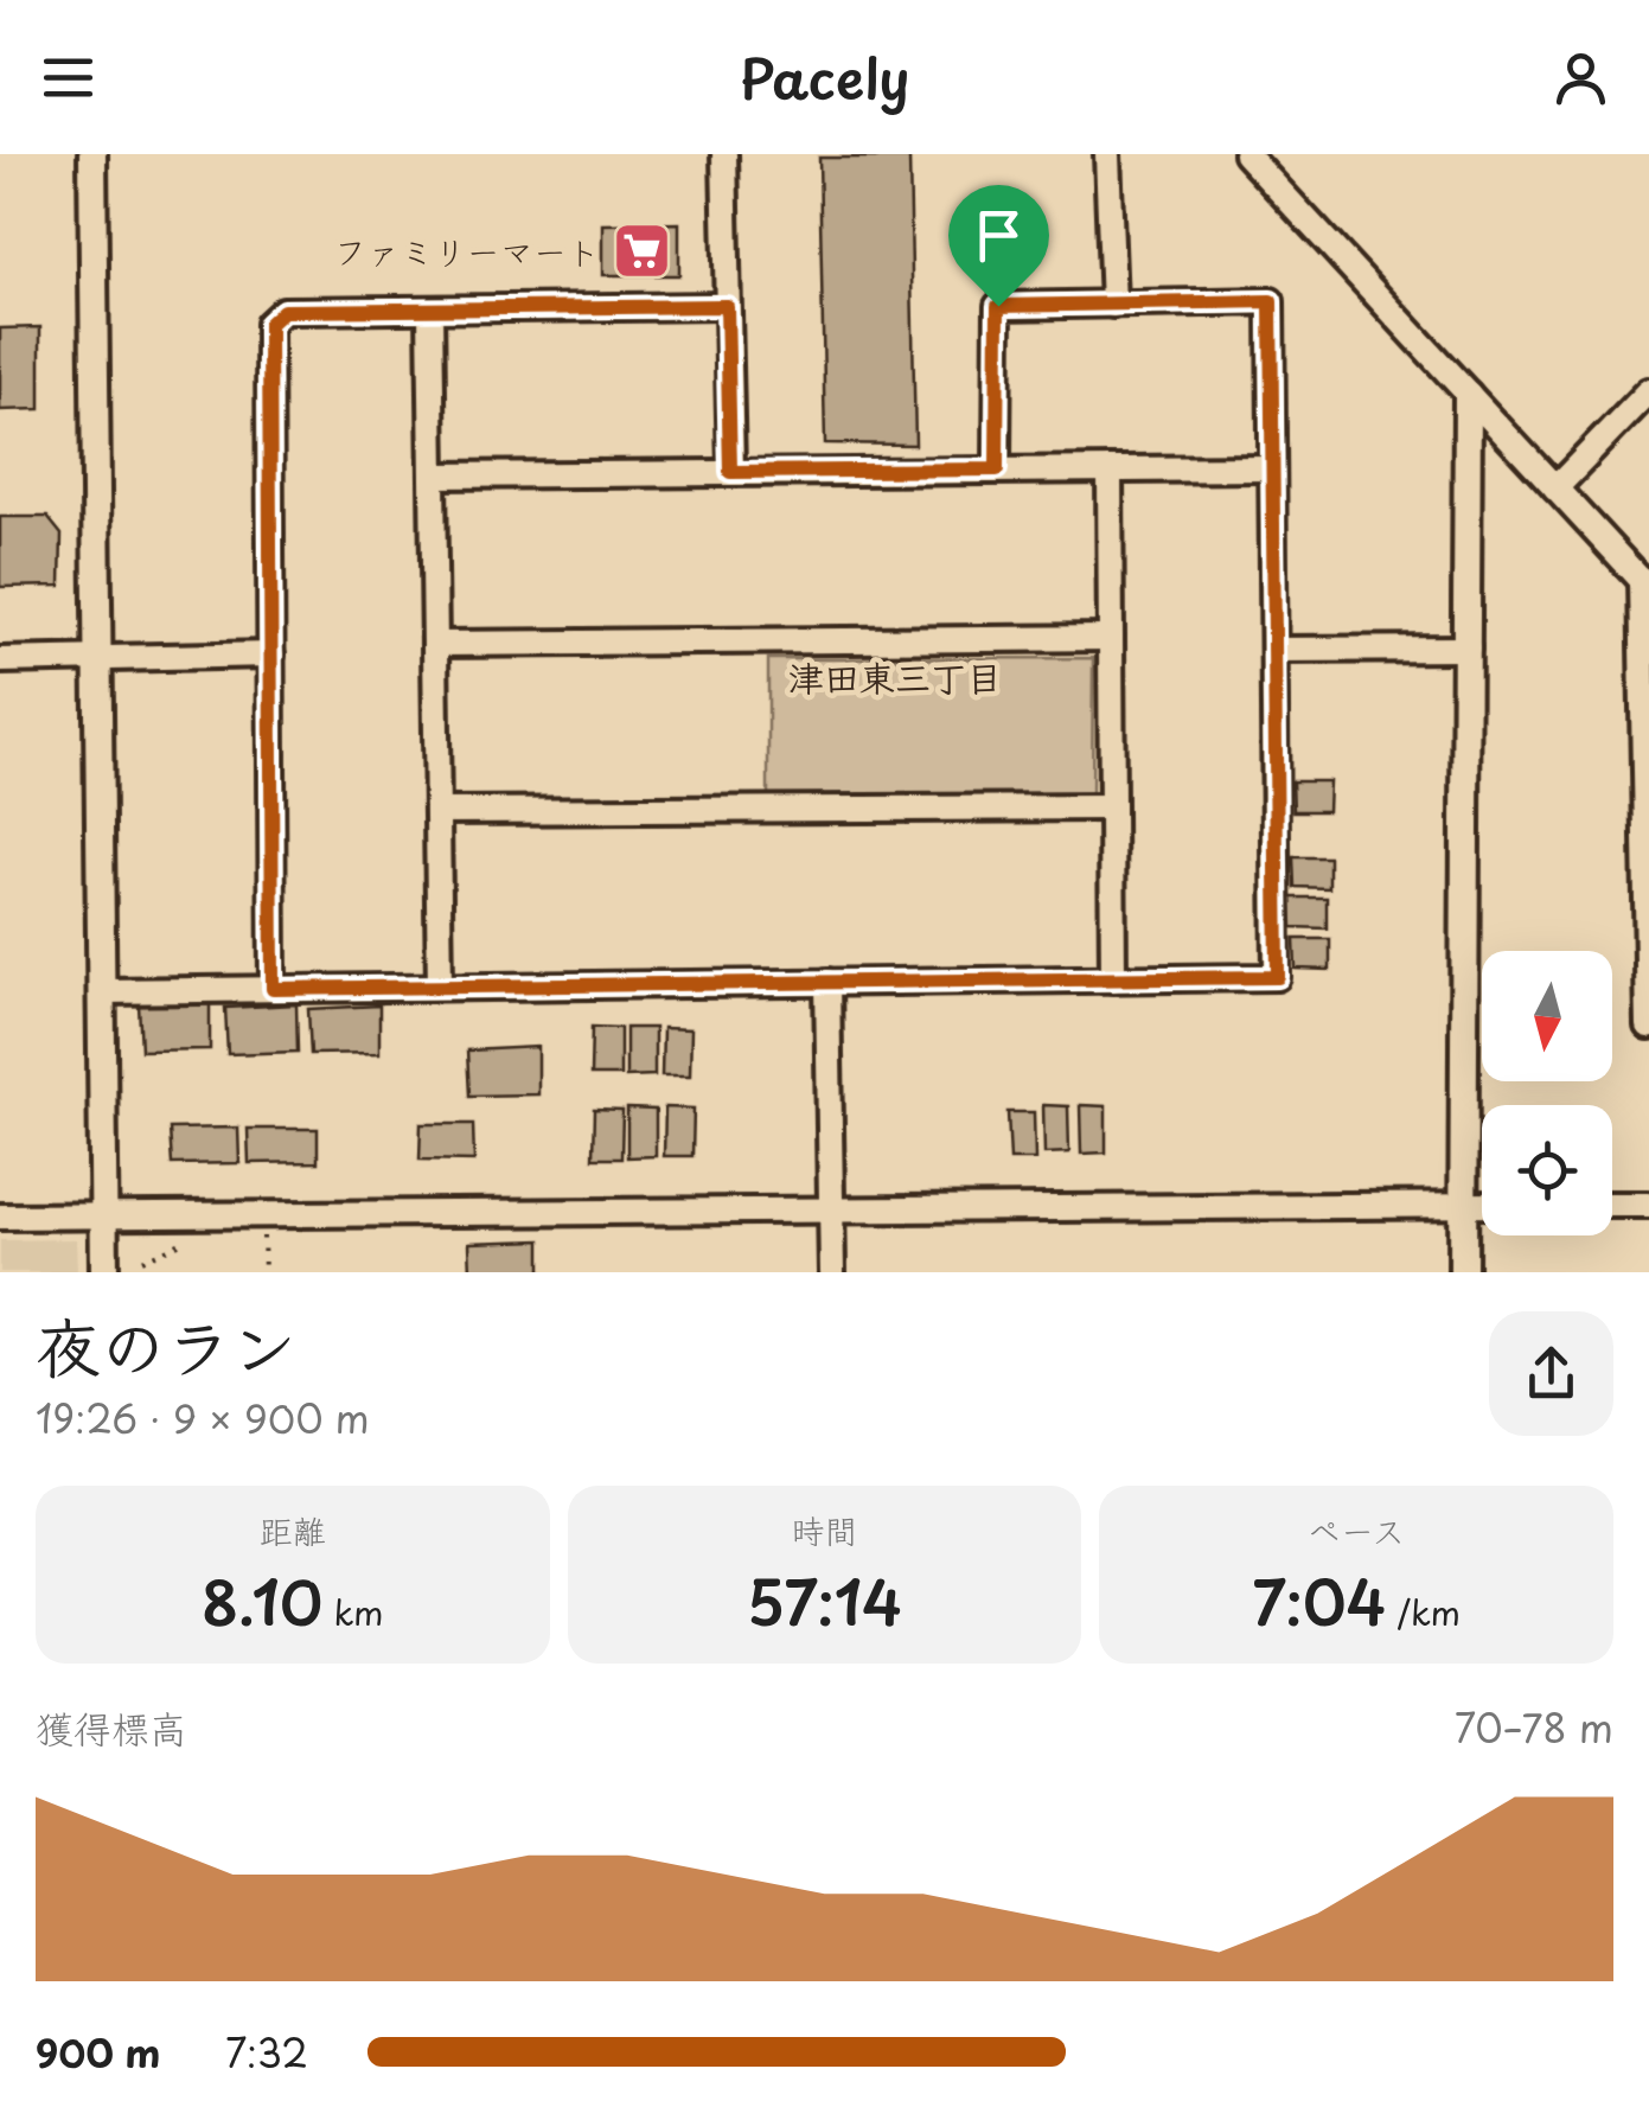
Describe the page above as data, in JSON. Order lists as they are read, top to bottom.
{
  "districts": ["津田東三丁目"],
  "places": {
    "supermarket": ["ファミリーマート"]
  },
  "north": "bottom",
  "page": {
    "header": "Pacely",
    "heading": ["夜のラン", "19:26 · 9 × 900 m"],
    "stats": [
      ["距離", "8.10 km"],
      ["時間", "57:14"],
      ["ペース", "7:04 /km"]
    ],
    "chart": ["獲得標高", "70–78 m"],
    "list": [
      {
        "name": "900 m",
        "note": "7:32"
      }
    ]
  }
}
